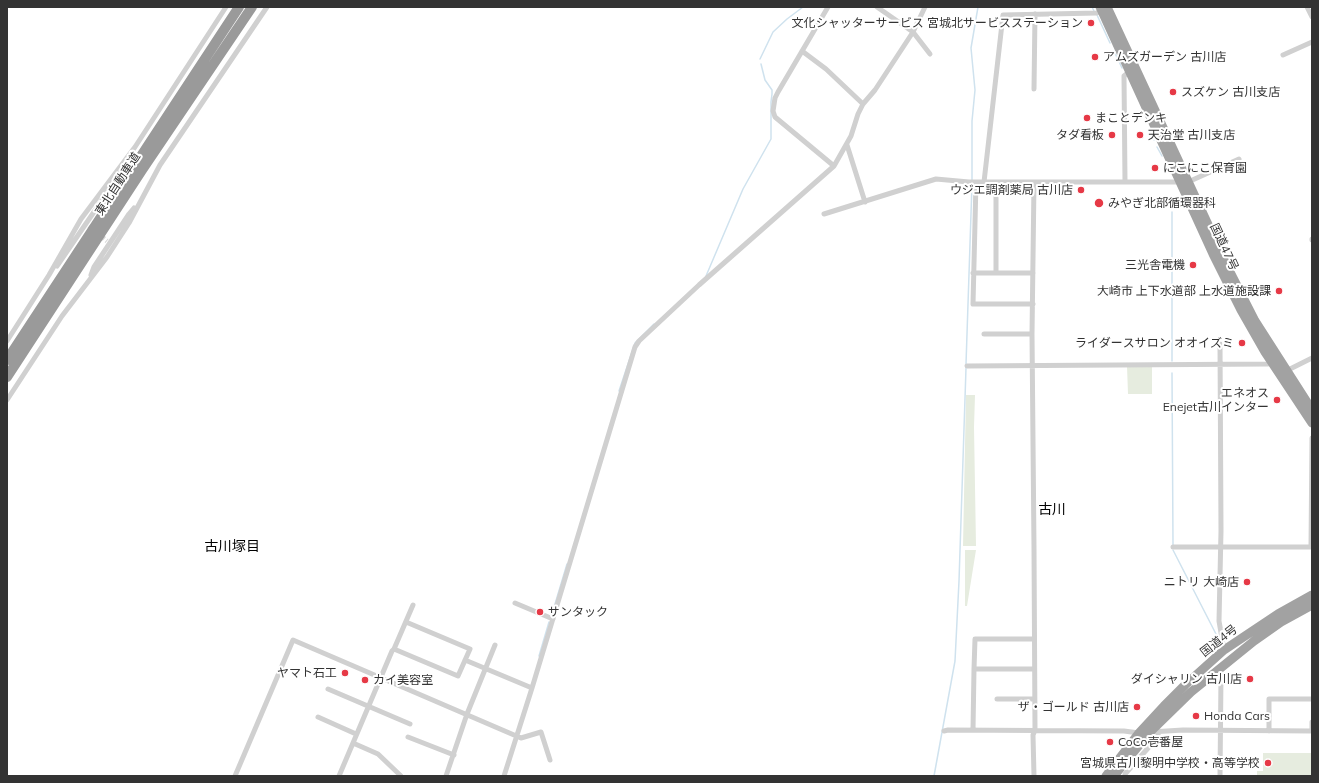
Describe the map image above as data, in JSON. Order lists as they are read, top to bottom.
{
  "streets": {
    "highway": ["東北自動車道", "国道47号", "国道4号"]
  },
  "districts": ["古川", "古川塚目"],
  "places": [
    "文化シャッターサービス 宮城北サービスステーション",
    "アムズガーデン 古川店",
    "スズケン 古川支店",
    "まことデンキ",
    "タダ看板",
    "天治堂 古川支店",
    "にこにこ保育園",
    "ウジエ調剤薬局 古川店",
    "みやぎ北部循環器科",
    "三光舎電機",
    "大崎市 上下水道部 上水道施設課",
    "ライダースサロン オオイズミ",
    "エネオス Enejet古川インター",
    "ニトリ 大崎店",
    "サンタック",
    "ヤマト石工",
    "ダイシャリン 古川店",
    "カイ美容室",
    "ザ・ゴールド 古川店",
    "Honda Cars",
    "CoCo壱番屋",
    "宮城県古川黎明中学校・高等学校"
  ]
}
